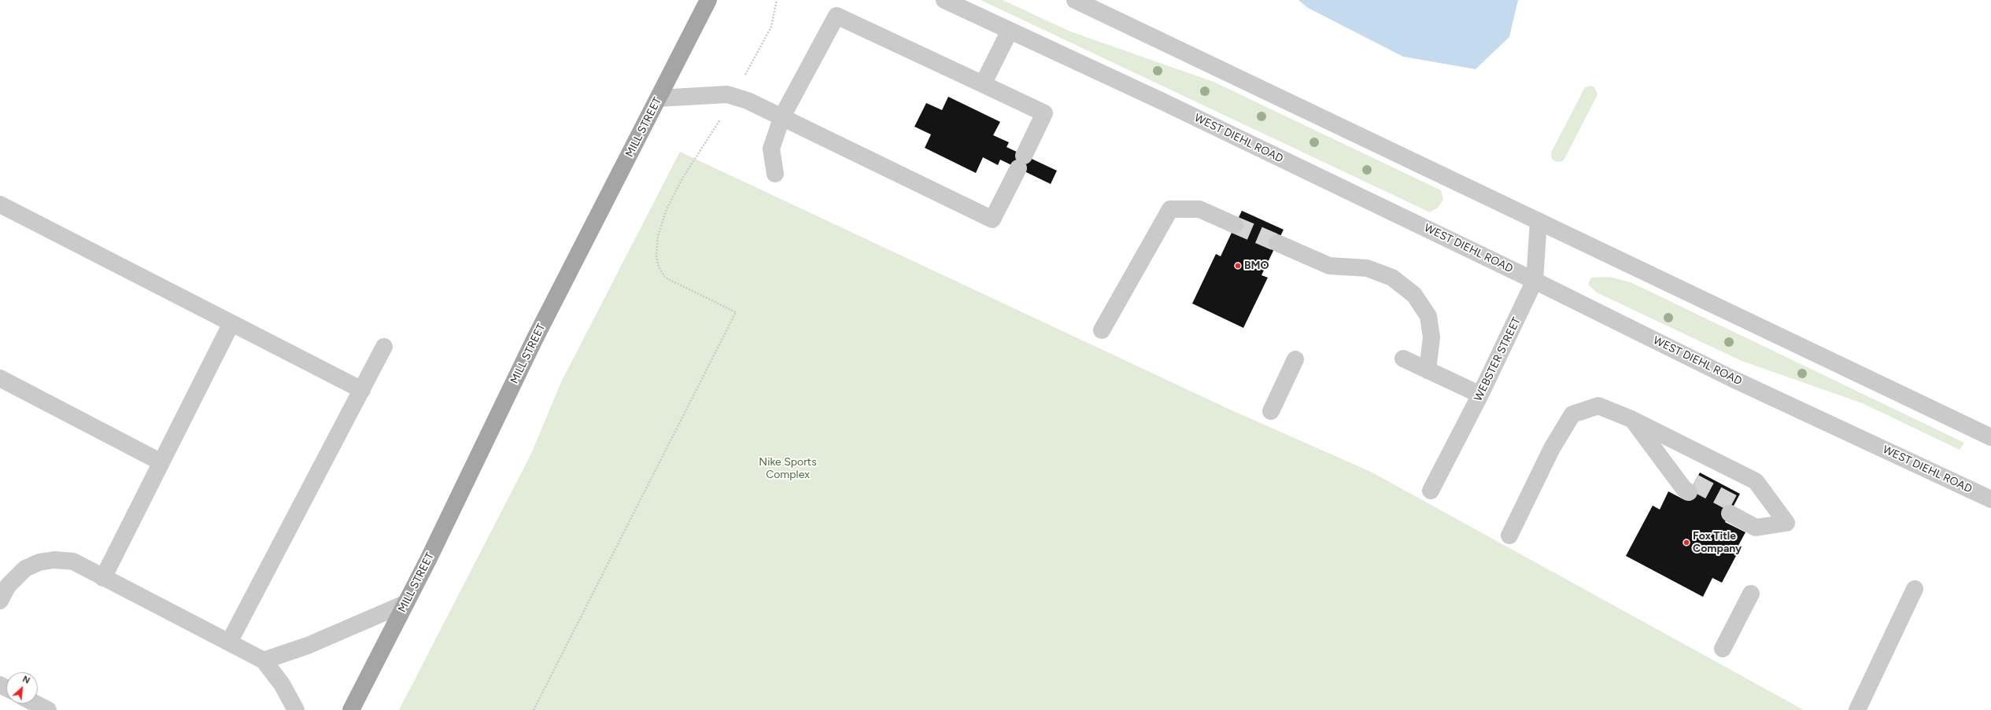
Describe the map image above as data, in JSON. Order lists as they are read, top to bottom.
{
  "streets": {
    "main road": ["MILL STREET"],
    "street": ["WEST DIEHL ROAD", "WEBSTER STREET"]
  },
  "crossings": [
    ["WEST DIEHL ROAD", "WEBSTER STREET"]
  ],
  "parks": ["Nike Sports Complex"],
  "places": ["BMO", "Fox Title Company"],
  "north": "top right"
}
